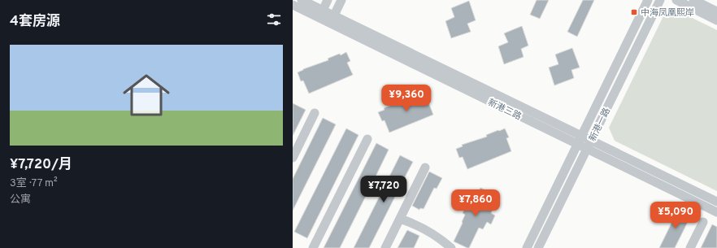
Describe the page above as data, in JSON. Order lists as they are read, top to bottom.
{
  "streets": {
    "street": ["新港三路", "新港一路"]
  },
  "crossings": [
    ["新港三路", "新港一路"]
  ],
  "places": {
    "transit": ["中海凤凰熙岸"]
  },
  "page": {
    "heading": "4套房源",
    "list": [
      {
        "name": "¥7,720/月",
        "note": "3室 · 77 m² · 公寓"
      }
    ],
    "price": [
      "¥9,360",
      "¥7,720",
      "¥7,860",
      "¥5,090"
    ]
  }
}
